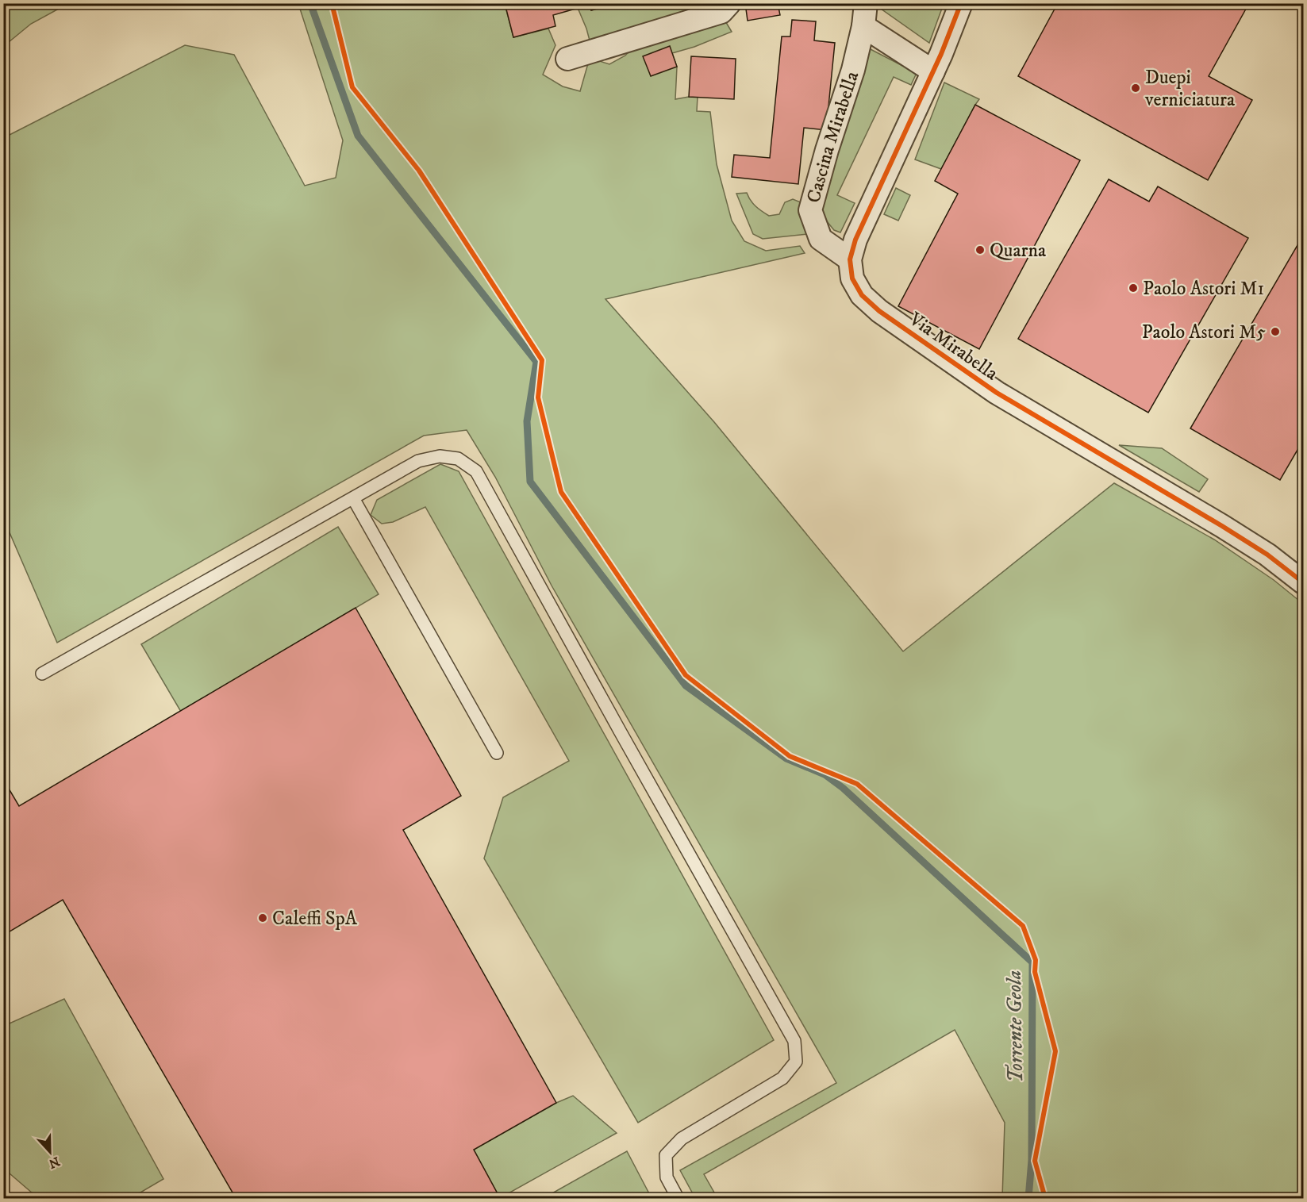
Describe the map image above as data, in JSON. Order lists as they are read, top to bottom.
{
  "streets": {
    "street": ["Cascina Mirabella", "Via Mirabella"]
  },
  "crossings": [
    ["Cascina Mirabella", "Via Mirabella"]
  ],
  "water": ["Torrente Geola"],
  "places": [
    "Duepi verniciatura",
    "Quarna",
    "Paolo Astori M1",
    "Paolo Astori M5",
    "Caleffi SpA"
  ],
  "north": "bottom"
}
